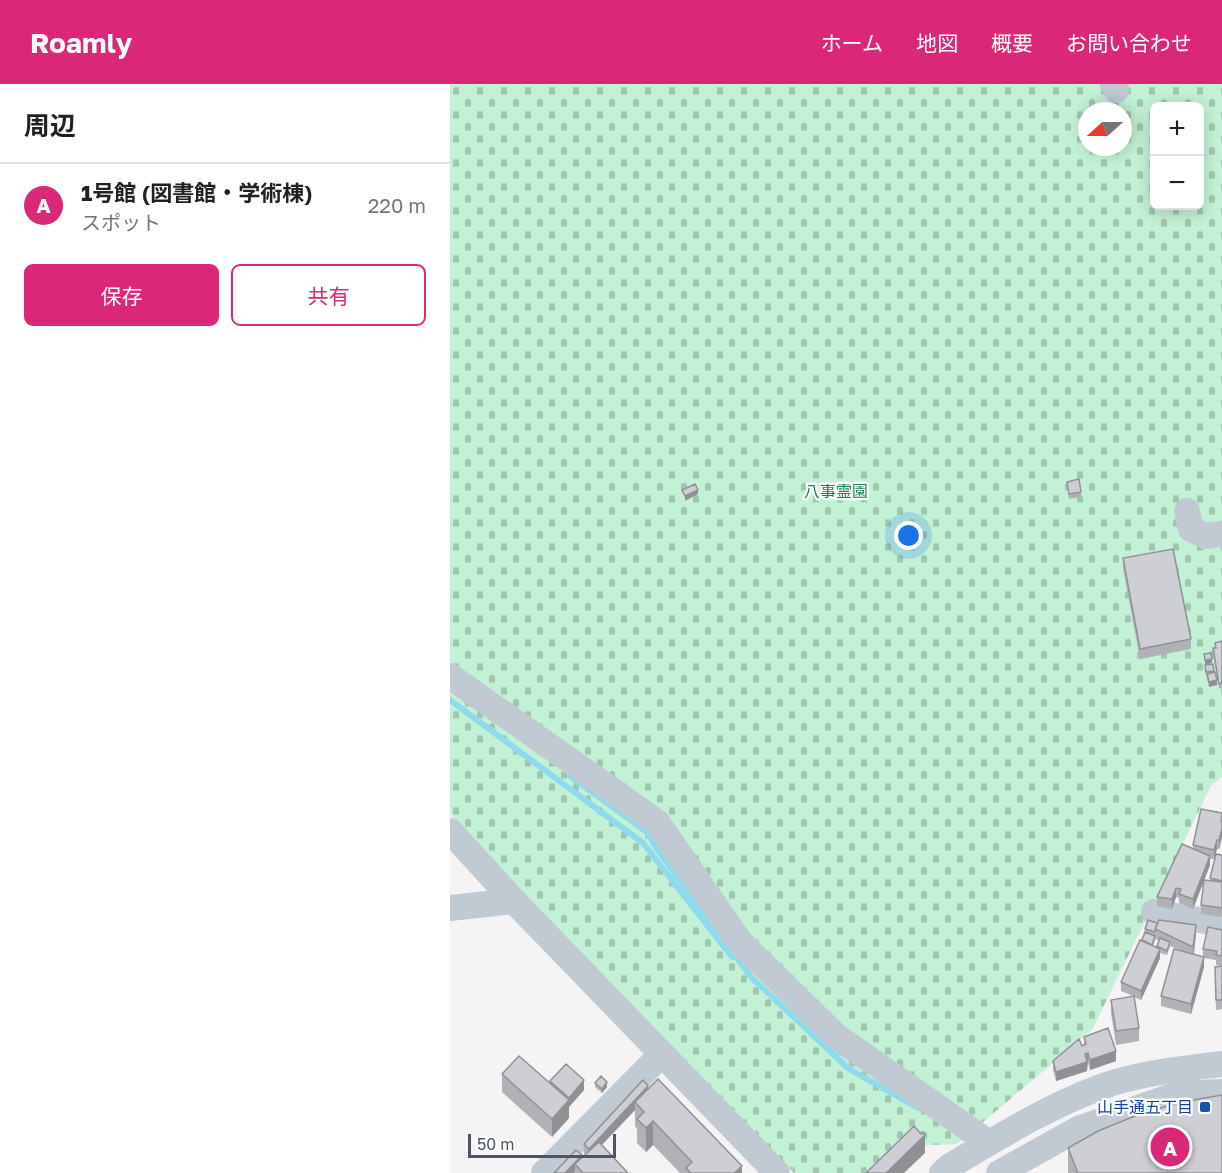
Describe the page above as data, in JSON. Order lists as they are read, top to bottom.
{
  "parks": ["八事霊園"],
  "places": {
    "transit": ["山手通五丁目"]
  },
  "scale_bar": "50 m",
  "north": "left",
  "page": {
    "header": "Roamly",
    "nav": [
      "ホーム",
      "地図",
      "概要",
      "お問い合わせ"
    ],
    "heading": "周辺",
    "map_buttons": ["+", "−"],
    "list": [
      {
        "mark": "A",
        "name": "1号館 (図書館・学術棟)",
        "note": "スポット",
        "value": "220 m"
      }
    ],
    "buttons": ["保存", "共有"],
    "pins": "A",
    "scale": "50 m"
  }
}
